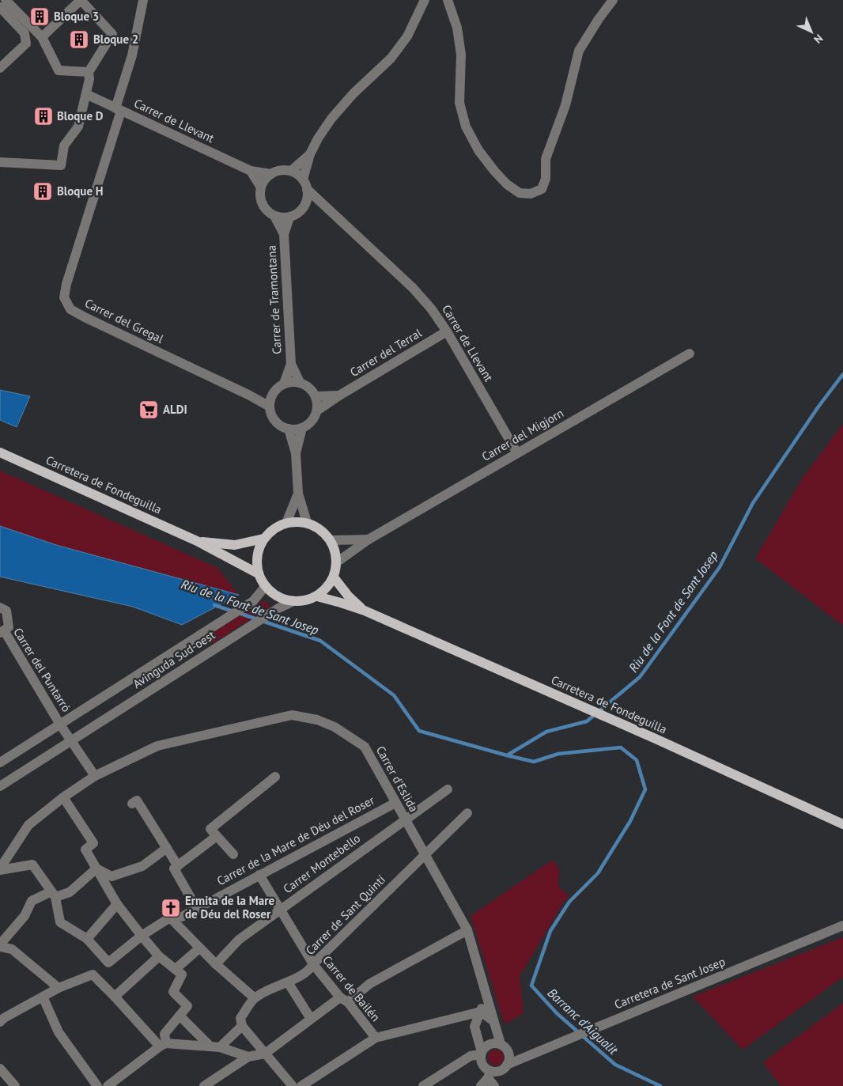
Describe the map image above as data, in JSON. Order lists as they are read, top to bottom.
{
  "streets": {
    "main road": ["Carretera de Fondeguilla"],
    "street": [
      "Carrer de Llevant",
      "Carrer de Tramontana",
      "Carrer del Gregal",
      "Carrer del Terral",
      "Carrer del Migjorn",
      "Avinguda Sud-oest",
      "Carrer del Puntarró",
      "Carrer d'Eslida",
      "Carrer de la Mare de Déu del Roser",
      "Carrer Montebello",
      "Carrer de Sant Quintí",
      "Carretera de Sant Josep",
      "Carrer de Bailén"
    ]
  },
  "crossings": [
    ["Carrer de Llevant", "Carrer de Tramontana"],
    ["Carrer de Llevant", "Carrer del Gregal"],
    ["Carrer de Llevant", "Carrer del Terral"],
    ["Carrer de Llevant", "Carrer del Migjorn"],
    ["Carrer de Tramontana", "Carrer del Gregal"],
    ["Carrer de Tramontana", "Carrer del Terral"],
    ["Carrer del Gregal", "Carrer del Terral"],
    ["Carrer del Migjorn", "Carretera de Fondeguilla"],
    ["Carrer del Migjorn", "Avinguda Sud-oest"],
    ["Carretera de Fondeguilla", "Avinguda Sud-oest"],
    ["Avinguda Sud-oest", "Carrer del Puntarró"],
    ["Carrer d'Eslida", "Carrer de la Mare de Déu del Roser"],
    ["Carrer d'Eslida", "Carrer Montebello"],
    ["Carrer d'Eslida", "Carrer de Sant Quintí"],
    ["Carrer d'Eslida", "Carretera de Sant Josep"],
    ["Carrer de la Mare de Déu del Roser", "Carrer de Bailén"],
    ["Carrer Montebello", "Carrer de Bailén"],
    ["Carrer de Sant Quintí", "Carrer de Bailén"]
  ],
  "water": ["Riu de la Font de Sant Josep", "Barranc d'Aigualit"],
  "places": {
    "building": [
      "Bloque 3",
      "Bloque 2",
      "Bloque D",
      "Bloque H"
    ],
    "supermarket": ["ALDI"],
    "church": ["Ermita de la Mare de Déu del Roser"]
  },
  "north": "bottom right"
}
